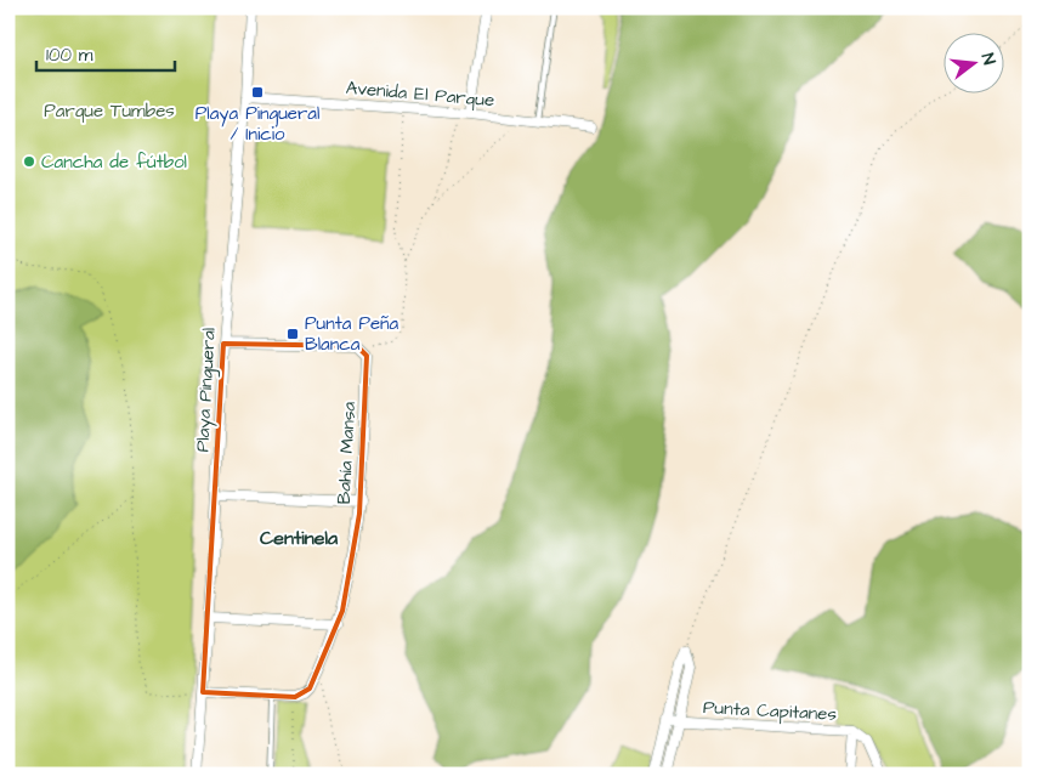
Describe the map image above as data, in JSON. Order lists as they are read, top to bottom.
{
  "streets": {
    "street": [
      "Avenida El Parque",
      "Playa Pingueral",
      "Bahía Mansa",
      "Punta Capitanes"
    ]
  },
  "crossings": [
    ["Avenida El Parque", "Playa Pingueral"]
  ],
  "districts": ["Centinela"],
  "parks": ["Parque Tumbes"],
  "places": {
    "transit": ["Playa Pingueral / Inicio", "Punta Peña Blanca"],
    "other": ["Cancha de fútbol"]
  },
  "scale_bar": "100 m",
  "north": "right"
}
